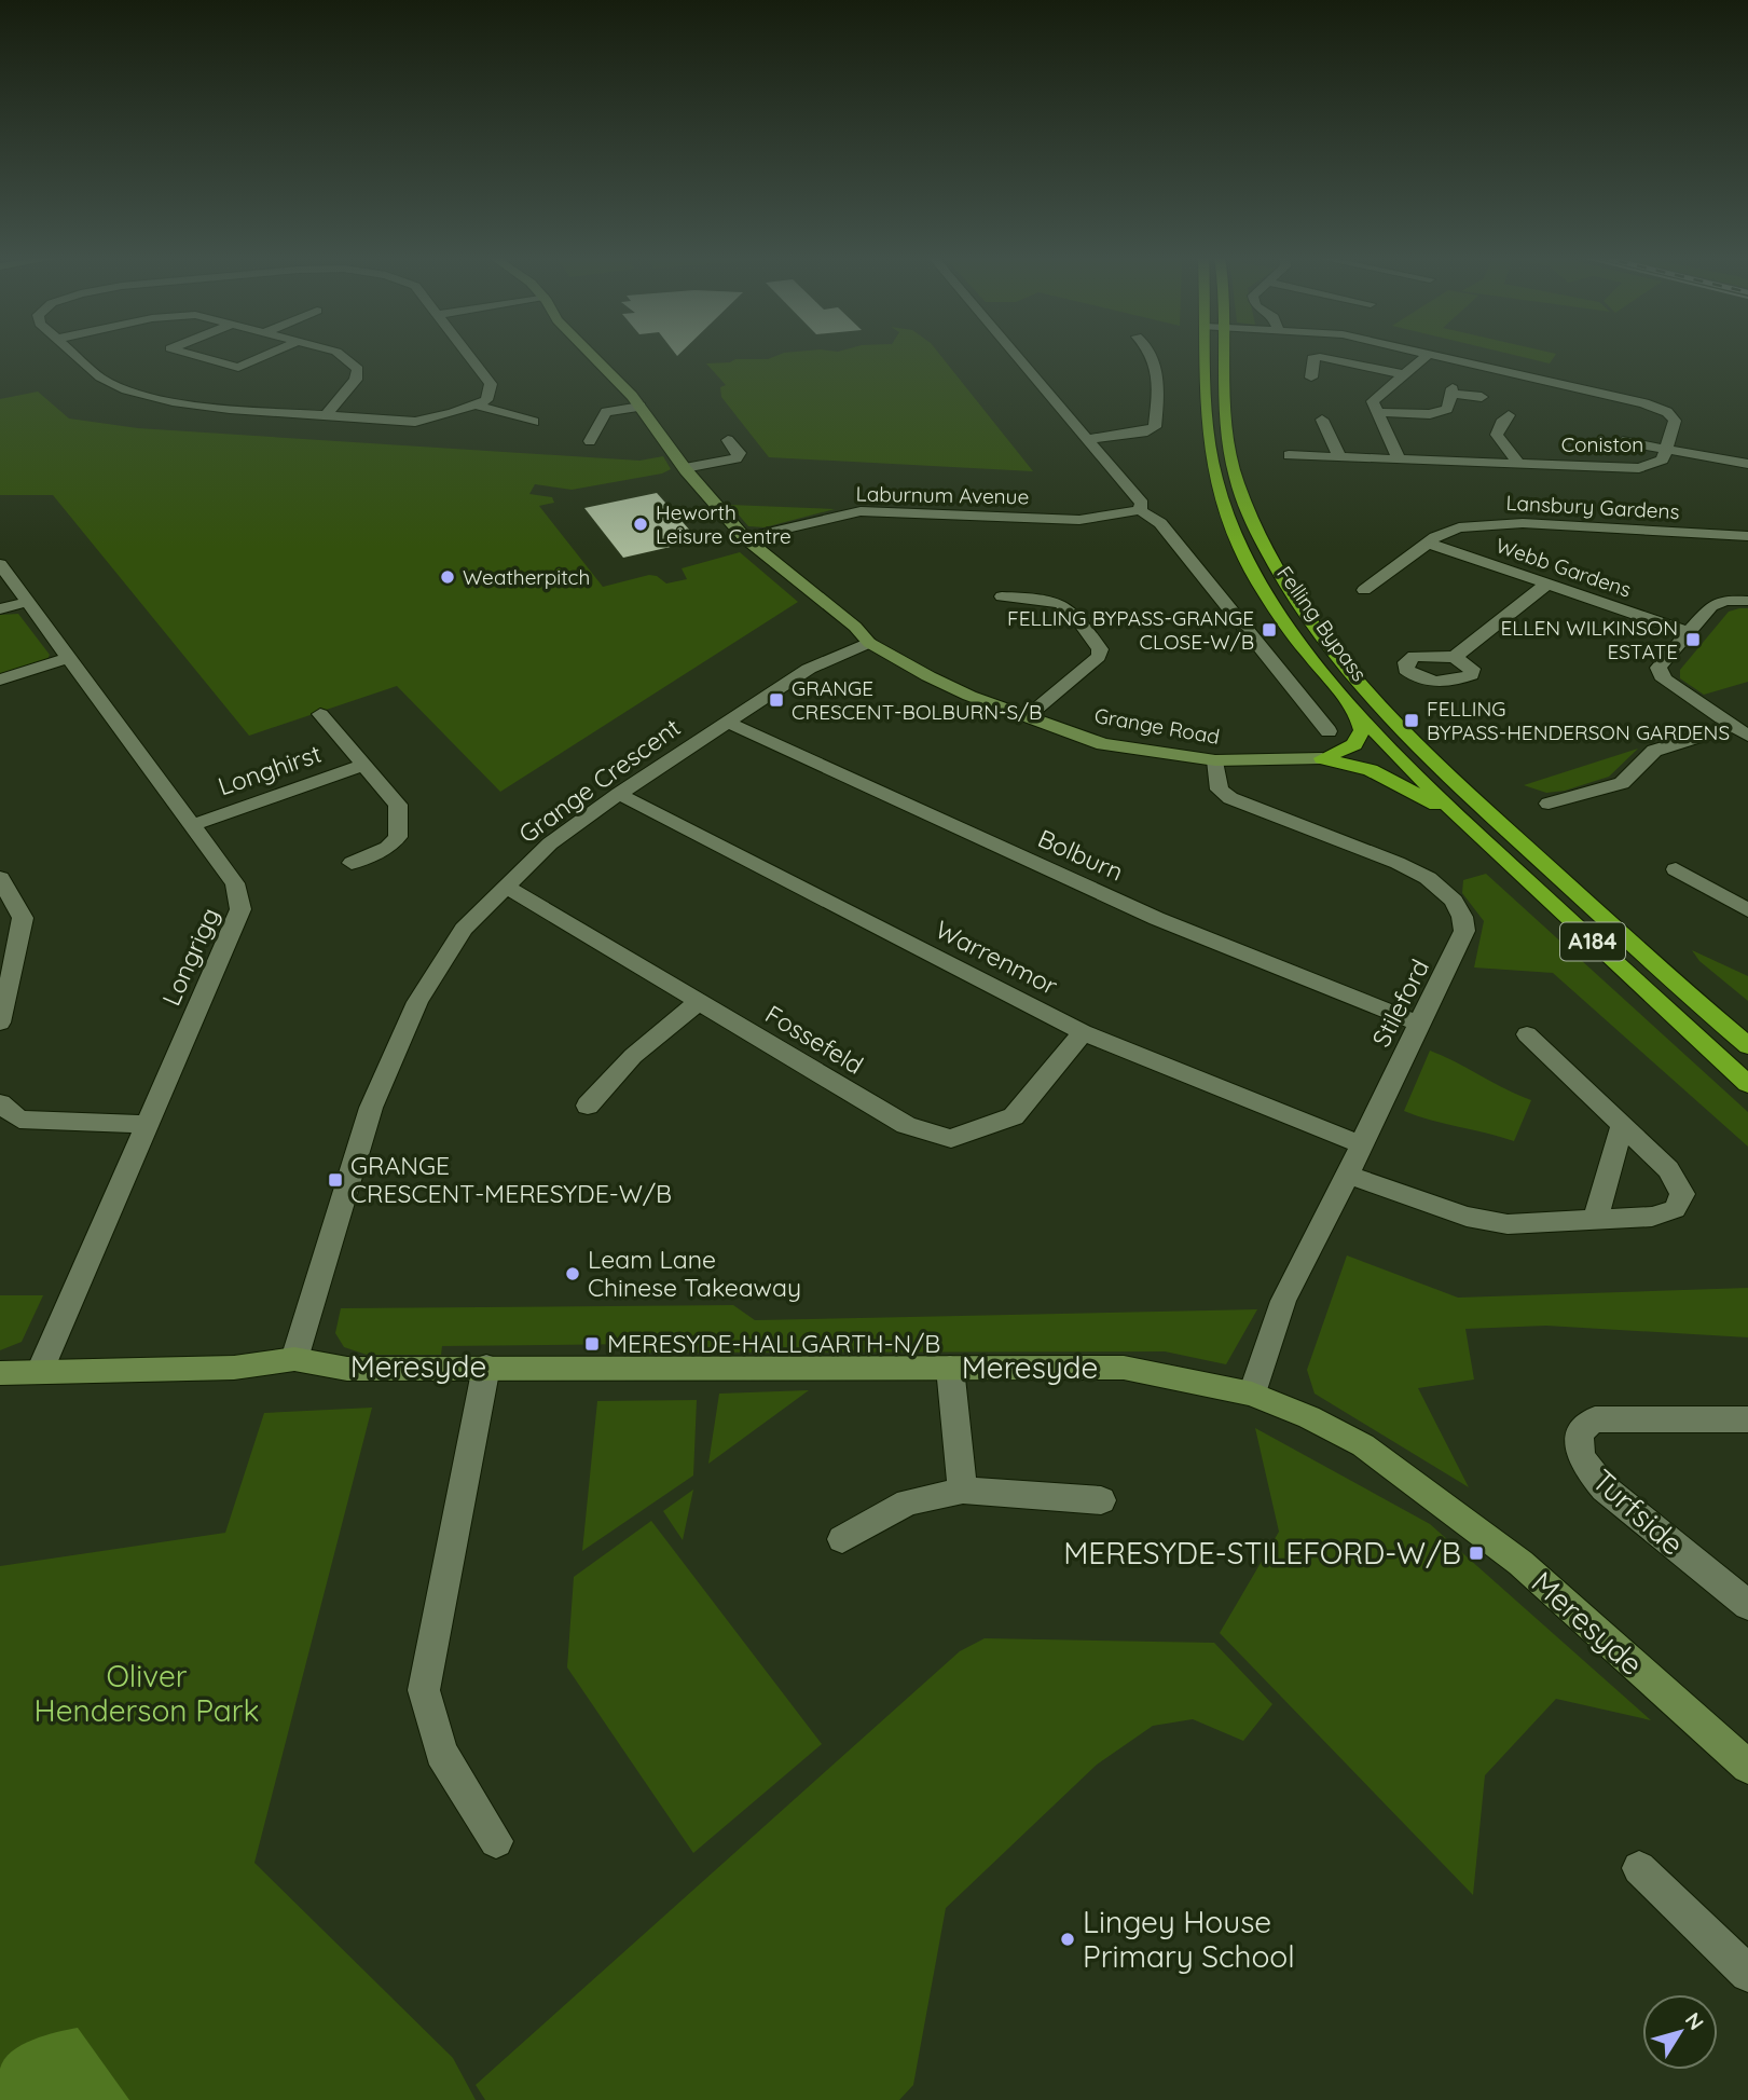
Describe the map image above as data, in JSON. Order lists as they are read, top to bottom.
{
  "streets": {
    "highway": ["Felling Bypass", "A184"],
    "street": [
      "Coniston",
      "Laburnum Avenue",
      "Lansbury Gardens",
      "Webb Gardens",
      "Grange Road",
      "Longhirst",
      "Grange Crescent",
      "Bolburn",
      "Longrigg",
      "Warrenmor",
      "Stileford",
      "Fossefeld",
      "Meresyde",
      "Turfside"
    ]
  },
  "crossings": [
    ["Laburnum Avenue", "Grange Road"],
    ["Lansbury Gardens", "Webb Gardens"],
    ["Grange Road", "Grange Crescent"],
    ["Grange Road", "Stileford"],
    ["Longhirst", "Longrigg"],
    ["Grange Crescent", "Bolburn"],
    ["Grange Crescent", "Warrenmor"],
    ["Grange Crescent", "Fossefeld"],
    ["Grange Crescent", "Meresyde"],
    ["Bolburn", "Stileford"],
    ["Longrigg", "Meresyde"],
    ["Warrenmor", "Stileford"],
    ["Warrenmor", "Fossefeld"],
    ["Stileford", "Meresyde"]
  ],
  "parks": ["Oliver Henderson Park"],
  "places": {
    "other": [
      "Heworth Leisure Centre",
      "Weatherpitch",
      "Leam Lane Chinese Takeaway",
      "Lingey House Primary School"
    ],
    "transit": [
      "FELLING BYPASS-GRANGE CLOSE-W/B",
      "ELLEN WILKINSON ESTATE",
      "GRANGE CRESCENT-BOLBURN-S/B",
      "FELLING BYPASS-HENDERSON GARDENS",
      "GRANGE CRESCENT-MERESYDE-W/B",
      "MERESYDE-HALLGARTH-N/B",
      "MERESYDE-STILEFORD-W/B"
    ]
  },
  "north": "top right"
}
